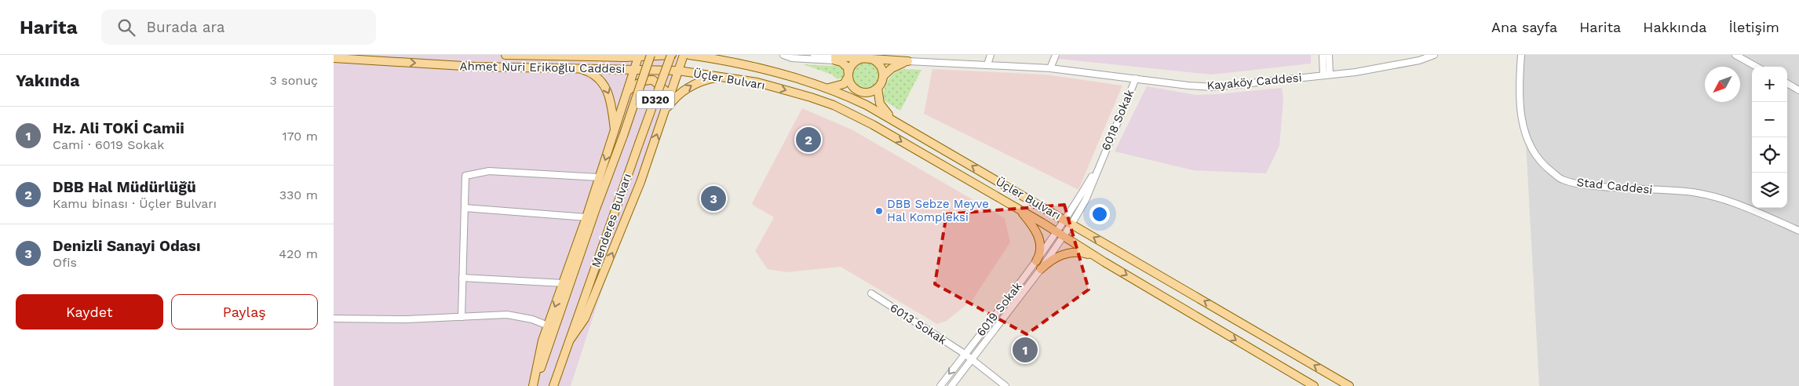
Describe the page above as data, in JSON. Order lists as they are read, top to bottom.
{
  "streets": {
    "main road": [
      "Ahmet Nuri Erikoğlu Caddesi",
      "Üçler Bulvarı",
      "D320",
      "Menderes Bulvarı"
    ],
    "street": [
      "Kayaköy Caddesi",
      "6018 Sokak",
      "Stad Caddesi",
      "6019 Sokak",
      "6013 Sokak"
    ]
  },
  "crossings": [
    ["Ahmet Nuri Erikoğlu Caddesi", "Üçler Bulvarı"],
    ["Ahmet Nuri Erikoğlu Caddesi", "Menderes Bulvarı"],
    ["Üçler Bulvarı", "6018 Sokak"],
    ["Üçler Bulvarı", "6019 Sokak"],
    ["Kayaköy Caddesi", "6018 Sokak"],
    ["6018 Sokak", "6019 Sokak"],
    ["6019 Sokak", "6013 Sokak"]
  ],
  "one_way": ["Ahmet Nuri Erikoğlu Caddesi"],
  "places": ["DBB Sebze Meyve Hal Kompleksi"],
  "north": "bottom left",
  "page": {
    "header": "Harita",
    "search": "Burada ara",
    "nav": [
      "Ana sayfa",
      "Harita",
      "Hakkında",
      "İletişim"
    ],
    "heading": ["Yakında", "3 sonuç"],
    "map_buttons": ["+", "−"],
    "list": [
      {
        "mark": "1",
        "name": "Hz. Ali TOKİ Camii",
        "note": "Cami · 6019 Sokak",
        "value": "170 m"
      },
      {
        "mark": "2",
        "name": "DBB Hal Müdürlüğü",
        "note": "Kamu binası · Üçler Bulvarı",
        "value": "330 m"
      },
      {
        "mark": "3",
        "name": "Denizli Sanayi Odası",
        "note": "Ofis",
        "value": "420 m"
      }
    ],
    "pins": ["2", "3", "1"],
    "buttons": ["Kaydet", "Paylaş"]
  }
}
